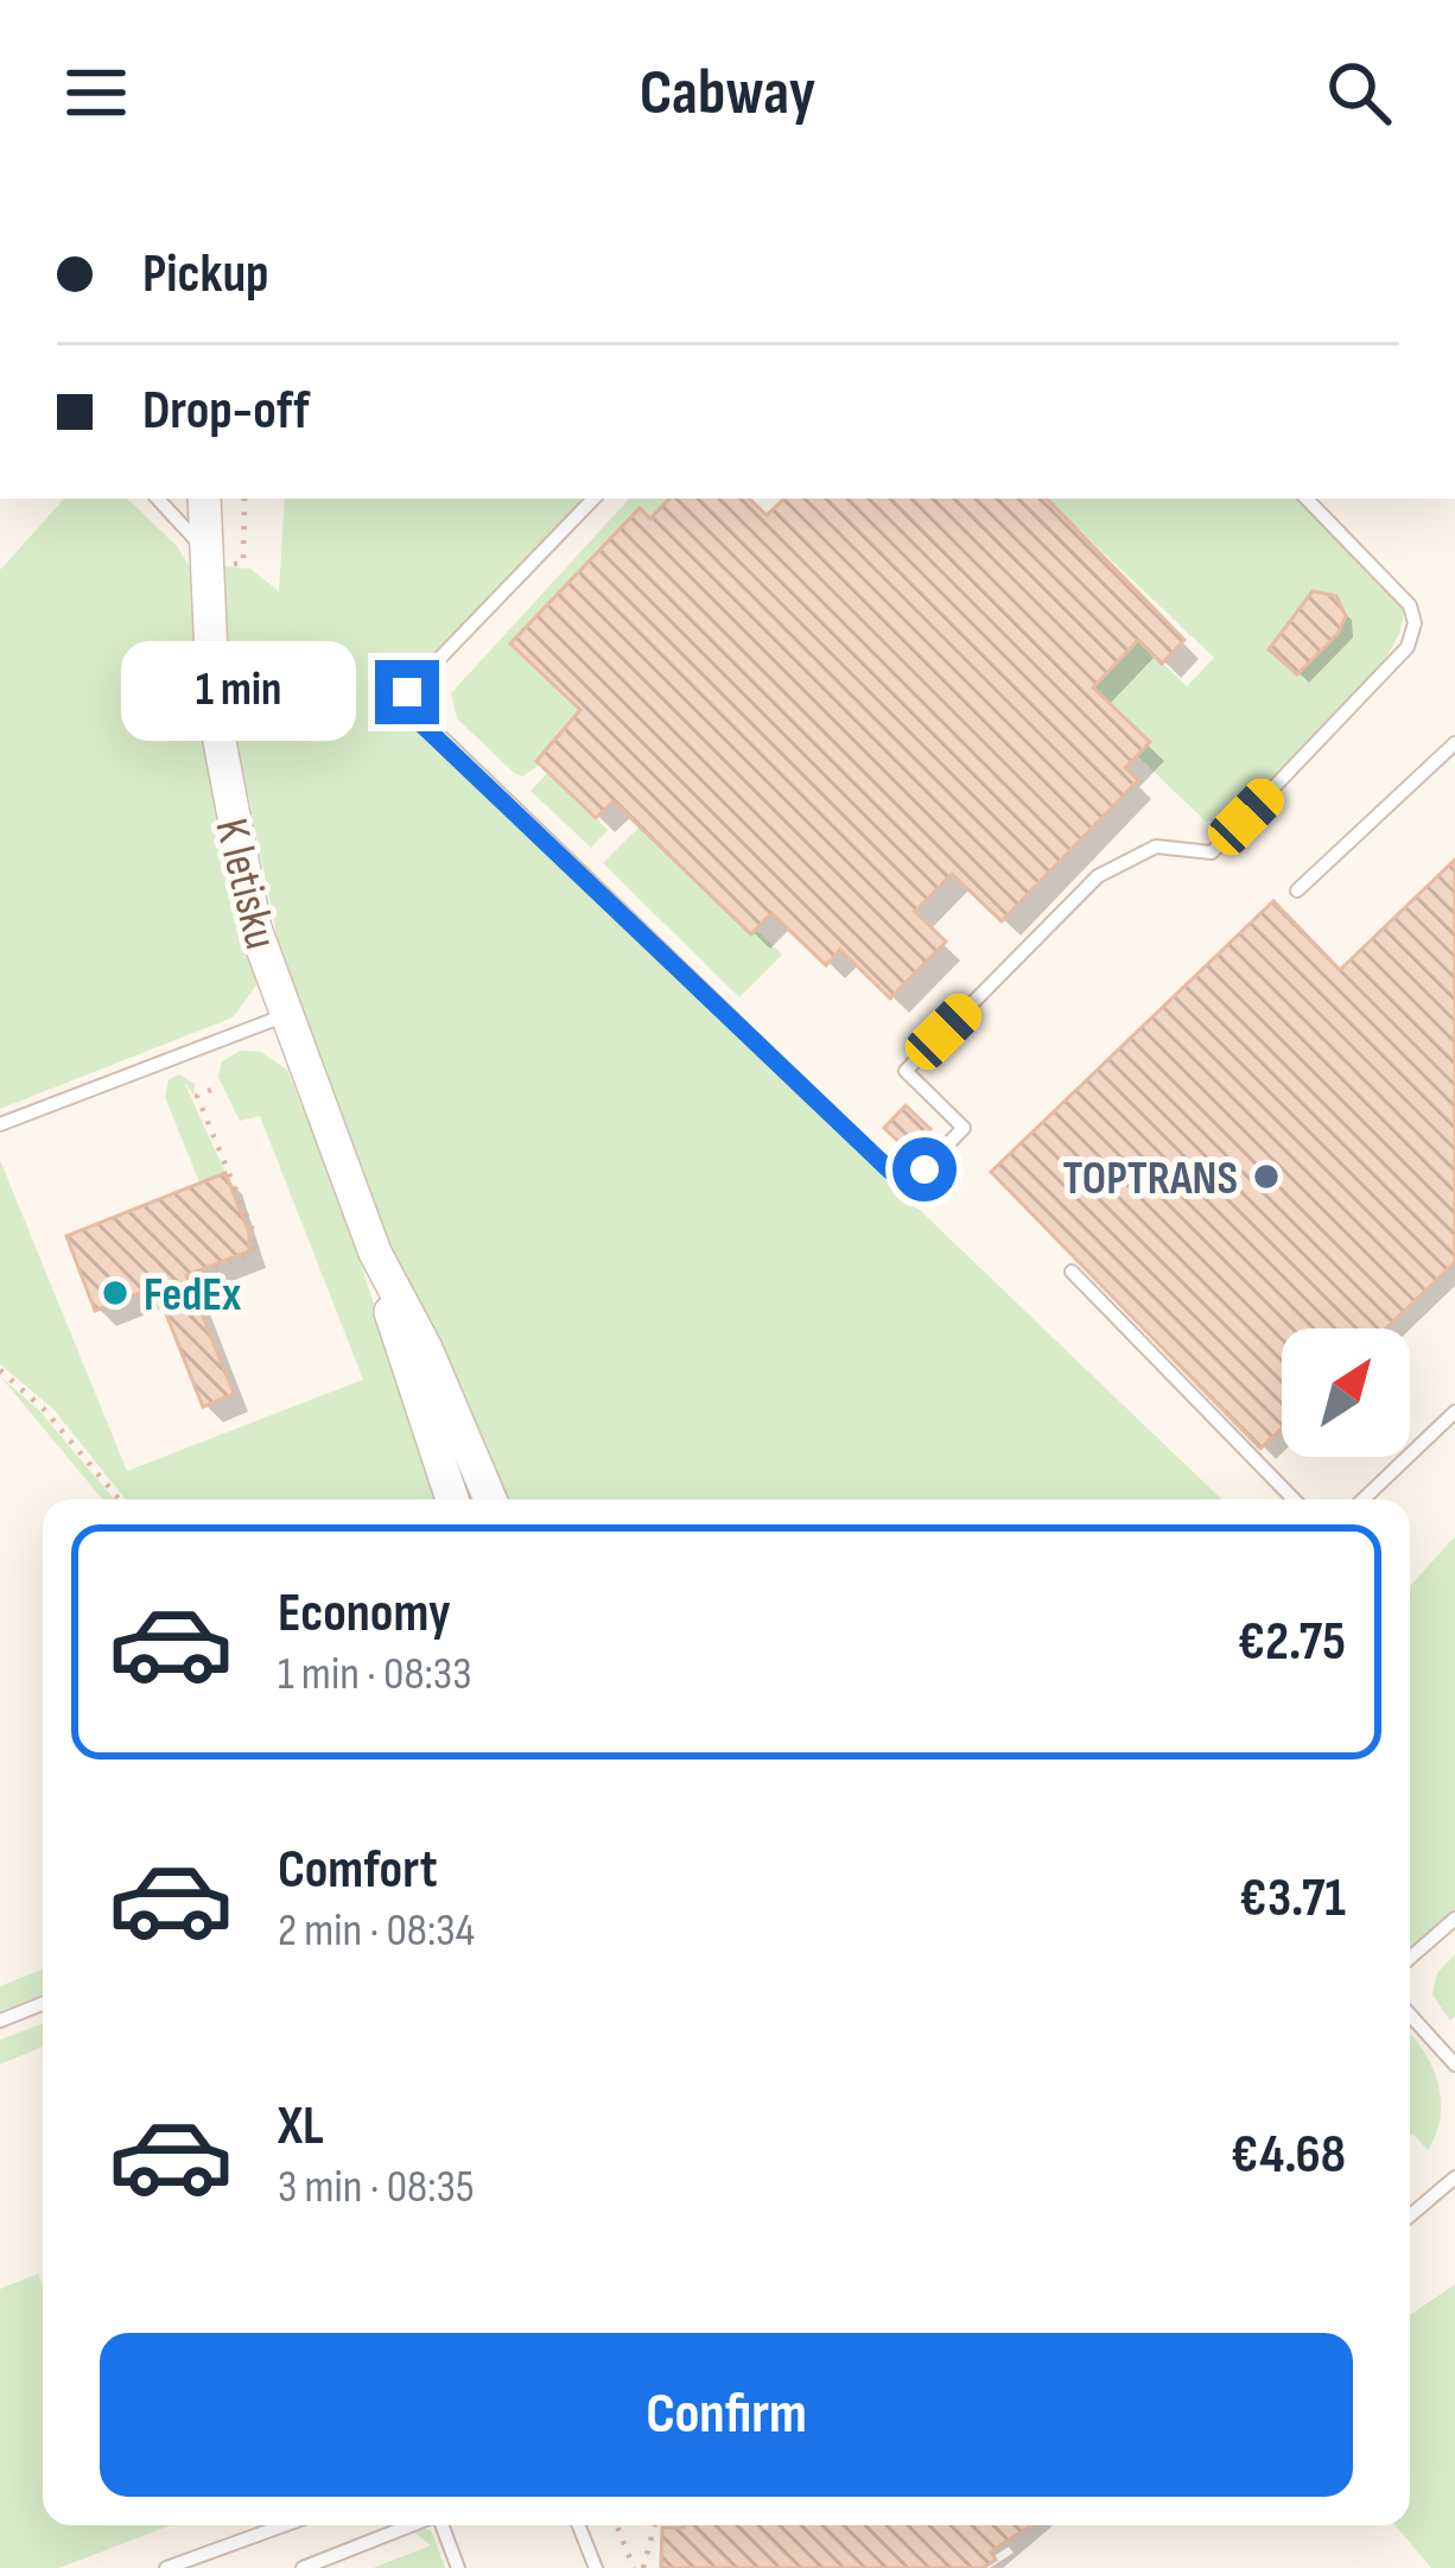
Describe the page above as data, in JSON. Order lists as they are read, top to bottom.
{
  "streets": {
    "street": ["K letisku"]
  },
  "places": ["TOPTRANS", "FedEx"],
  "north": "top right",
  "page": {
    "header": "Cabway",
    "banner": ["Pickup", "Drop-off"],
    "bubble": "1 min",
    "list": [
      {
        "name": "Economy",
        "note": "1 min · 08:33",
        "value": "€2.75"
      },
      {
        "name": "Comfort",
        "note": "2 min · 08:34",
        "value": "€3.71"
      },
      {
        "name": "XL",
        "note": "3 min · 08:35",
        "value": "€4.68"
      }
    ],
    "buttons": "Confirm"
  }
}
